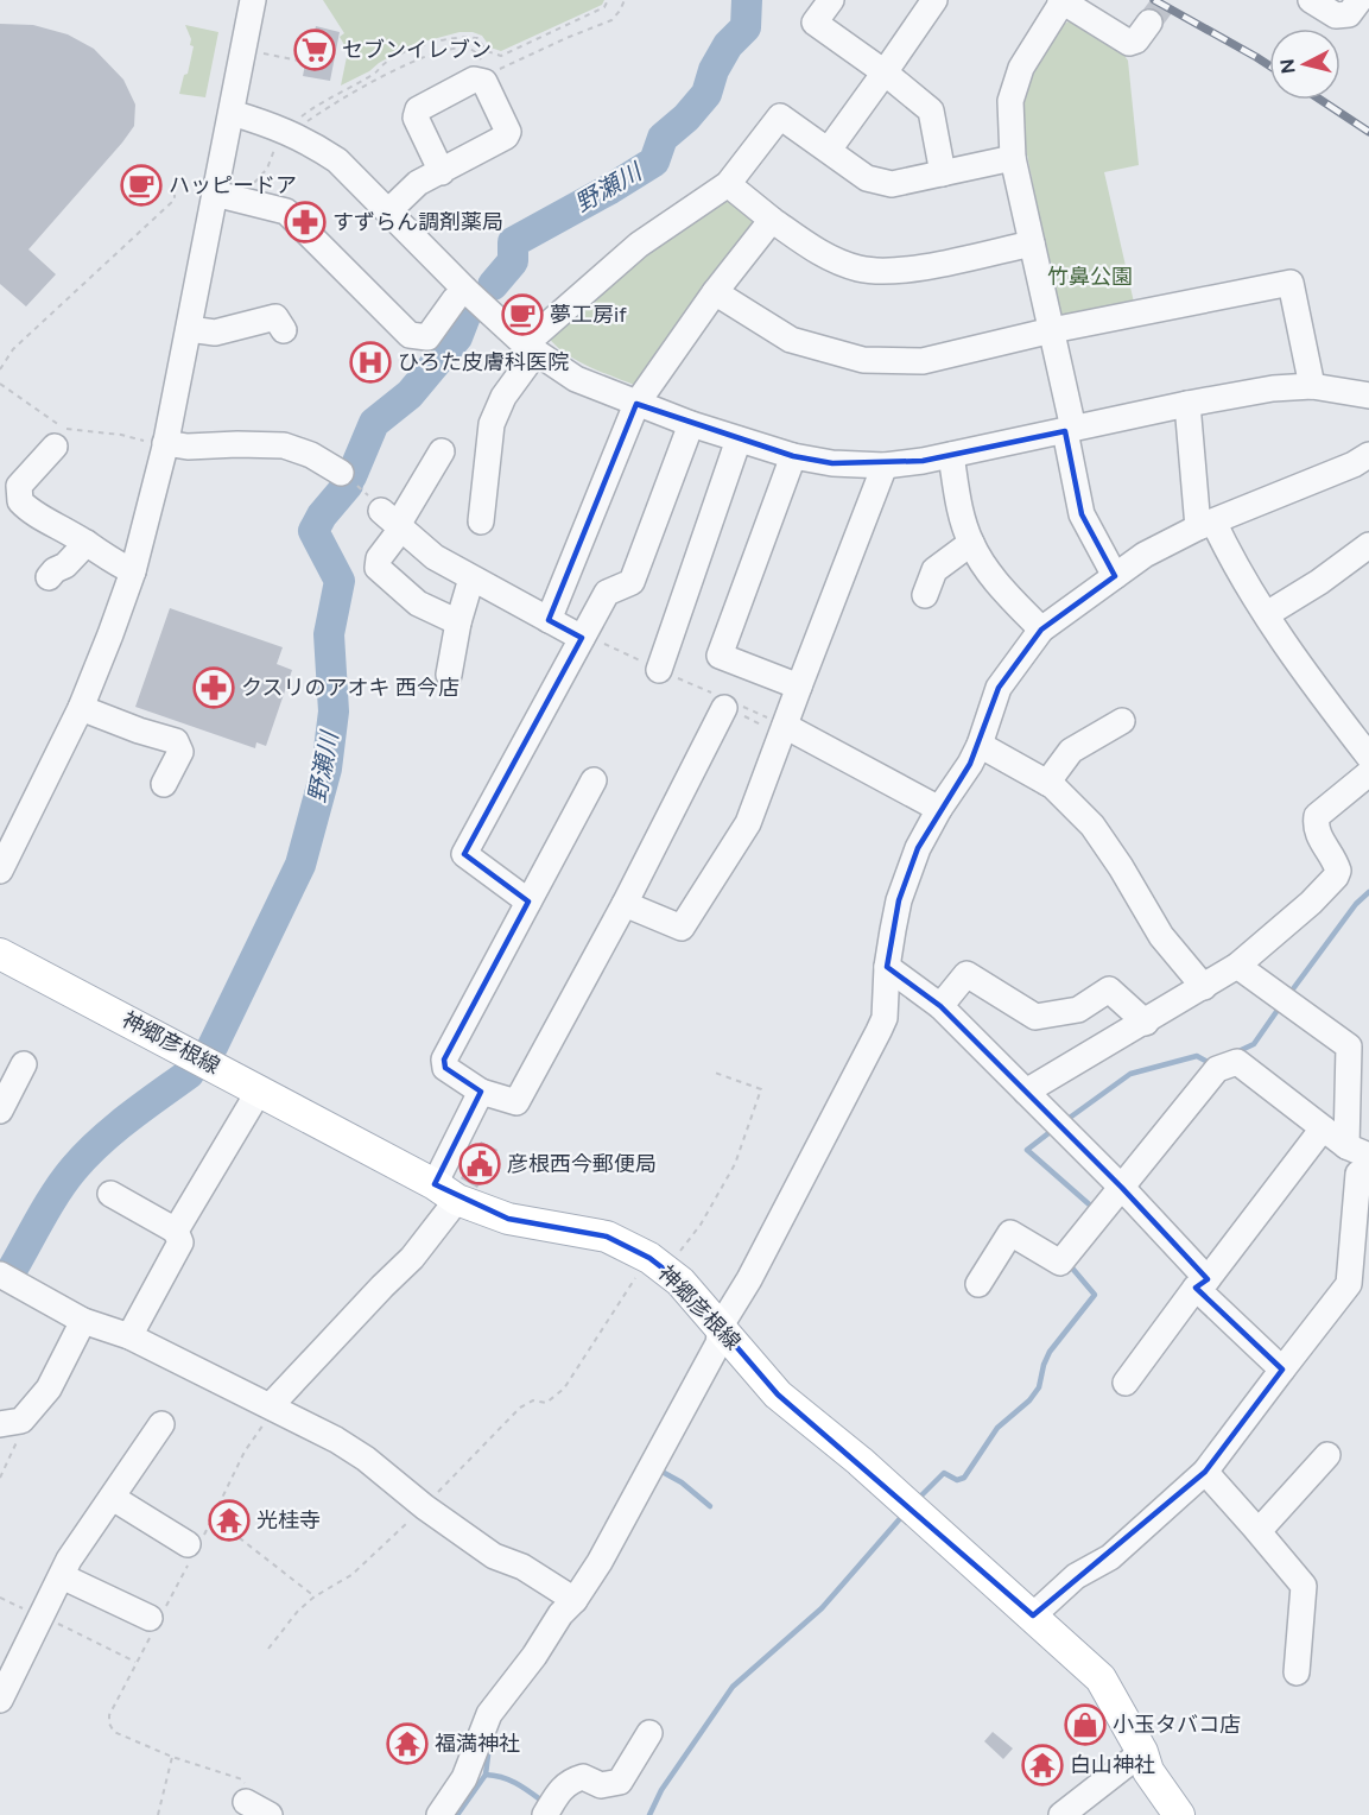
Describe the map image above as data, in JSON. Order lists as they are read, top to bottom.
{
  "streets": {
    "main road": ["神郷彦根線"]
  },
  "water": ["野瀬川"],
  "parks": ["竹鼻公園"],
  "places": {
    "supermarket": ["セブンイレブン"],
    "cafe": ["ハッピードア", "夢工房if"],
    "pharmacy": ["すずらん調剤薬局", "クスリのアオキ 西今店"],
    "hospital": ["ひろた皮膚科医院"],
    "public building": ["彦根西今郵便局"],
    "temple": ["光桂寺", "福満神社", "白山神社"],
    "shop": ["小玉タバコ店"]
  },
  "north": "left"
}
